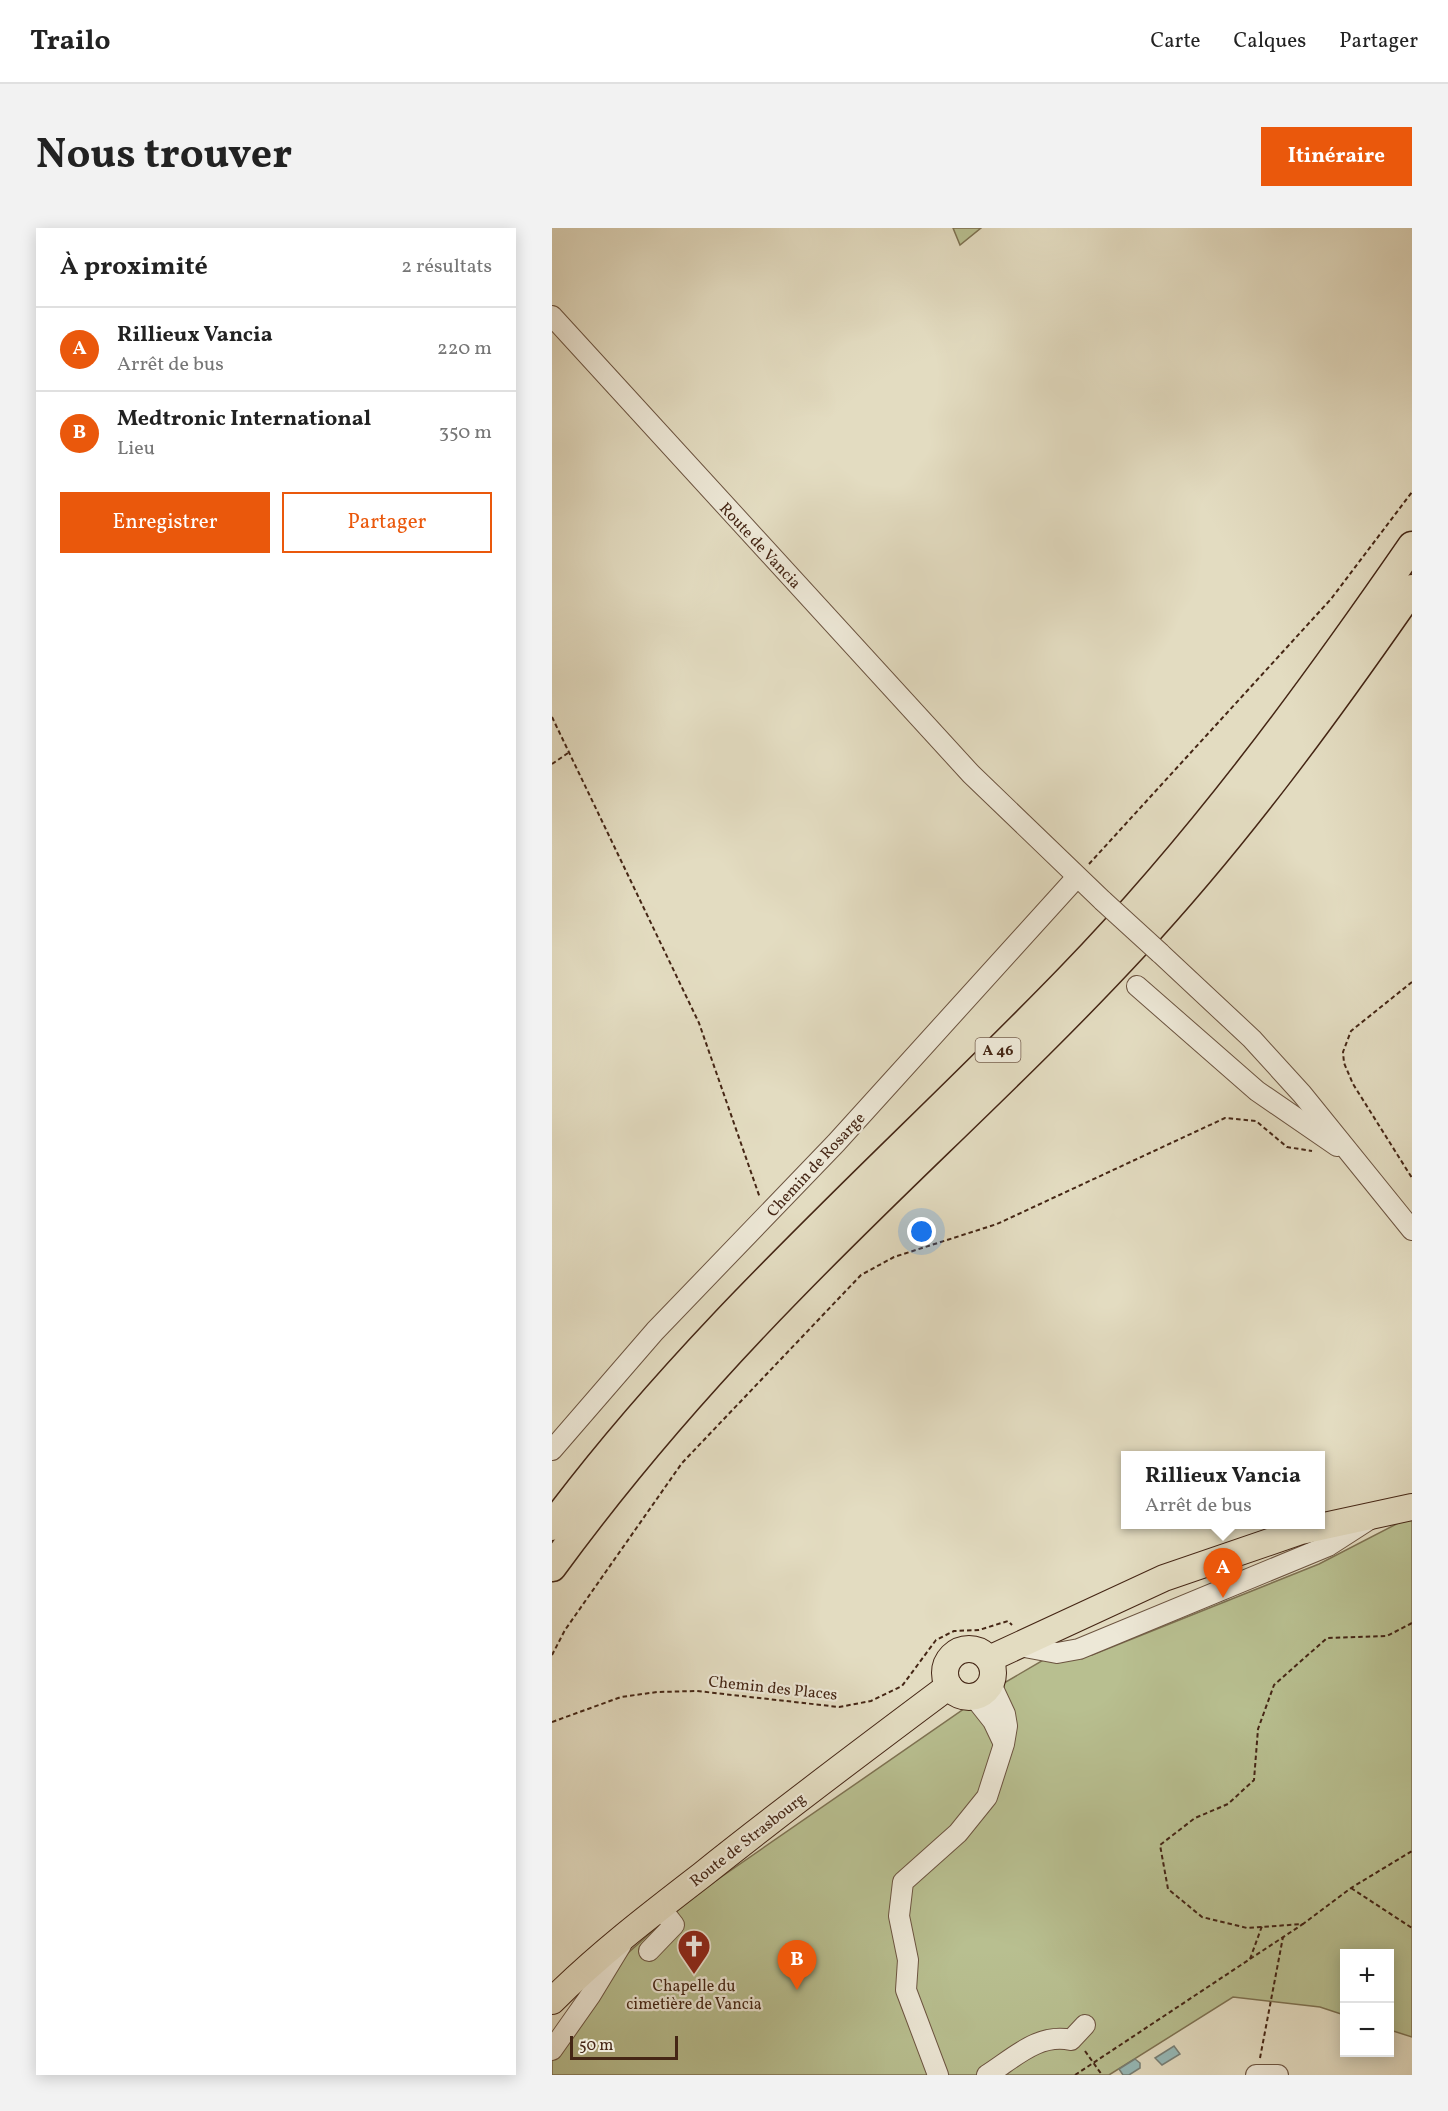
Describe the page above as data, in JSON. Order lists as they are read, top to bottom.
{
  "streets": {
    "highway": ["A 46"],
    "main road": ["Route de Strasbourg"],
    "street": ["Route de Vancia", "Chemin de Rosarge"],
    "path": ["Chemin des Places"]
  },
  "crossings": [
    ["Route de Vancia", "Chemin de Rosarge"]
  ],
  "places": {
    "church": ["Chapelle du cimetière de Vancia"]
  },
  "scale_bar": "50 m",
  "page": {
    "header": "Trailo",
    "nav": ["Carte", "Calques", "Partager"],
    "title": "Nous trouver",
    "buttons": [
      "Itinéraire",
      ["Enregistrer", "Partager"]
    ],
    "heading": ["À proximité", "2 résultats"],
    "list": [
      {
        "mark": "A",
        "name": "Rillieux Vancia",
        "note": "Arrêt de bus",
        "value": "220 m"
      },
      {
        "mark": "B",
        "name": "Medtronic International",
        "note": "Lieu",
        "value": "350 m"
      }
    ],
    "popup": ["Rillieux Vancia", "Arrêt de bus"],
    "pins": ["A", "B"],
    "map_buttons": ["+", "−"],
    "scale": "50 m"
  }
}
